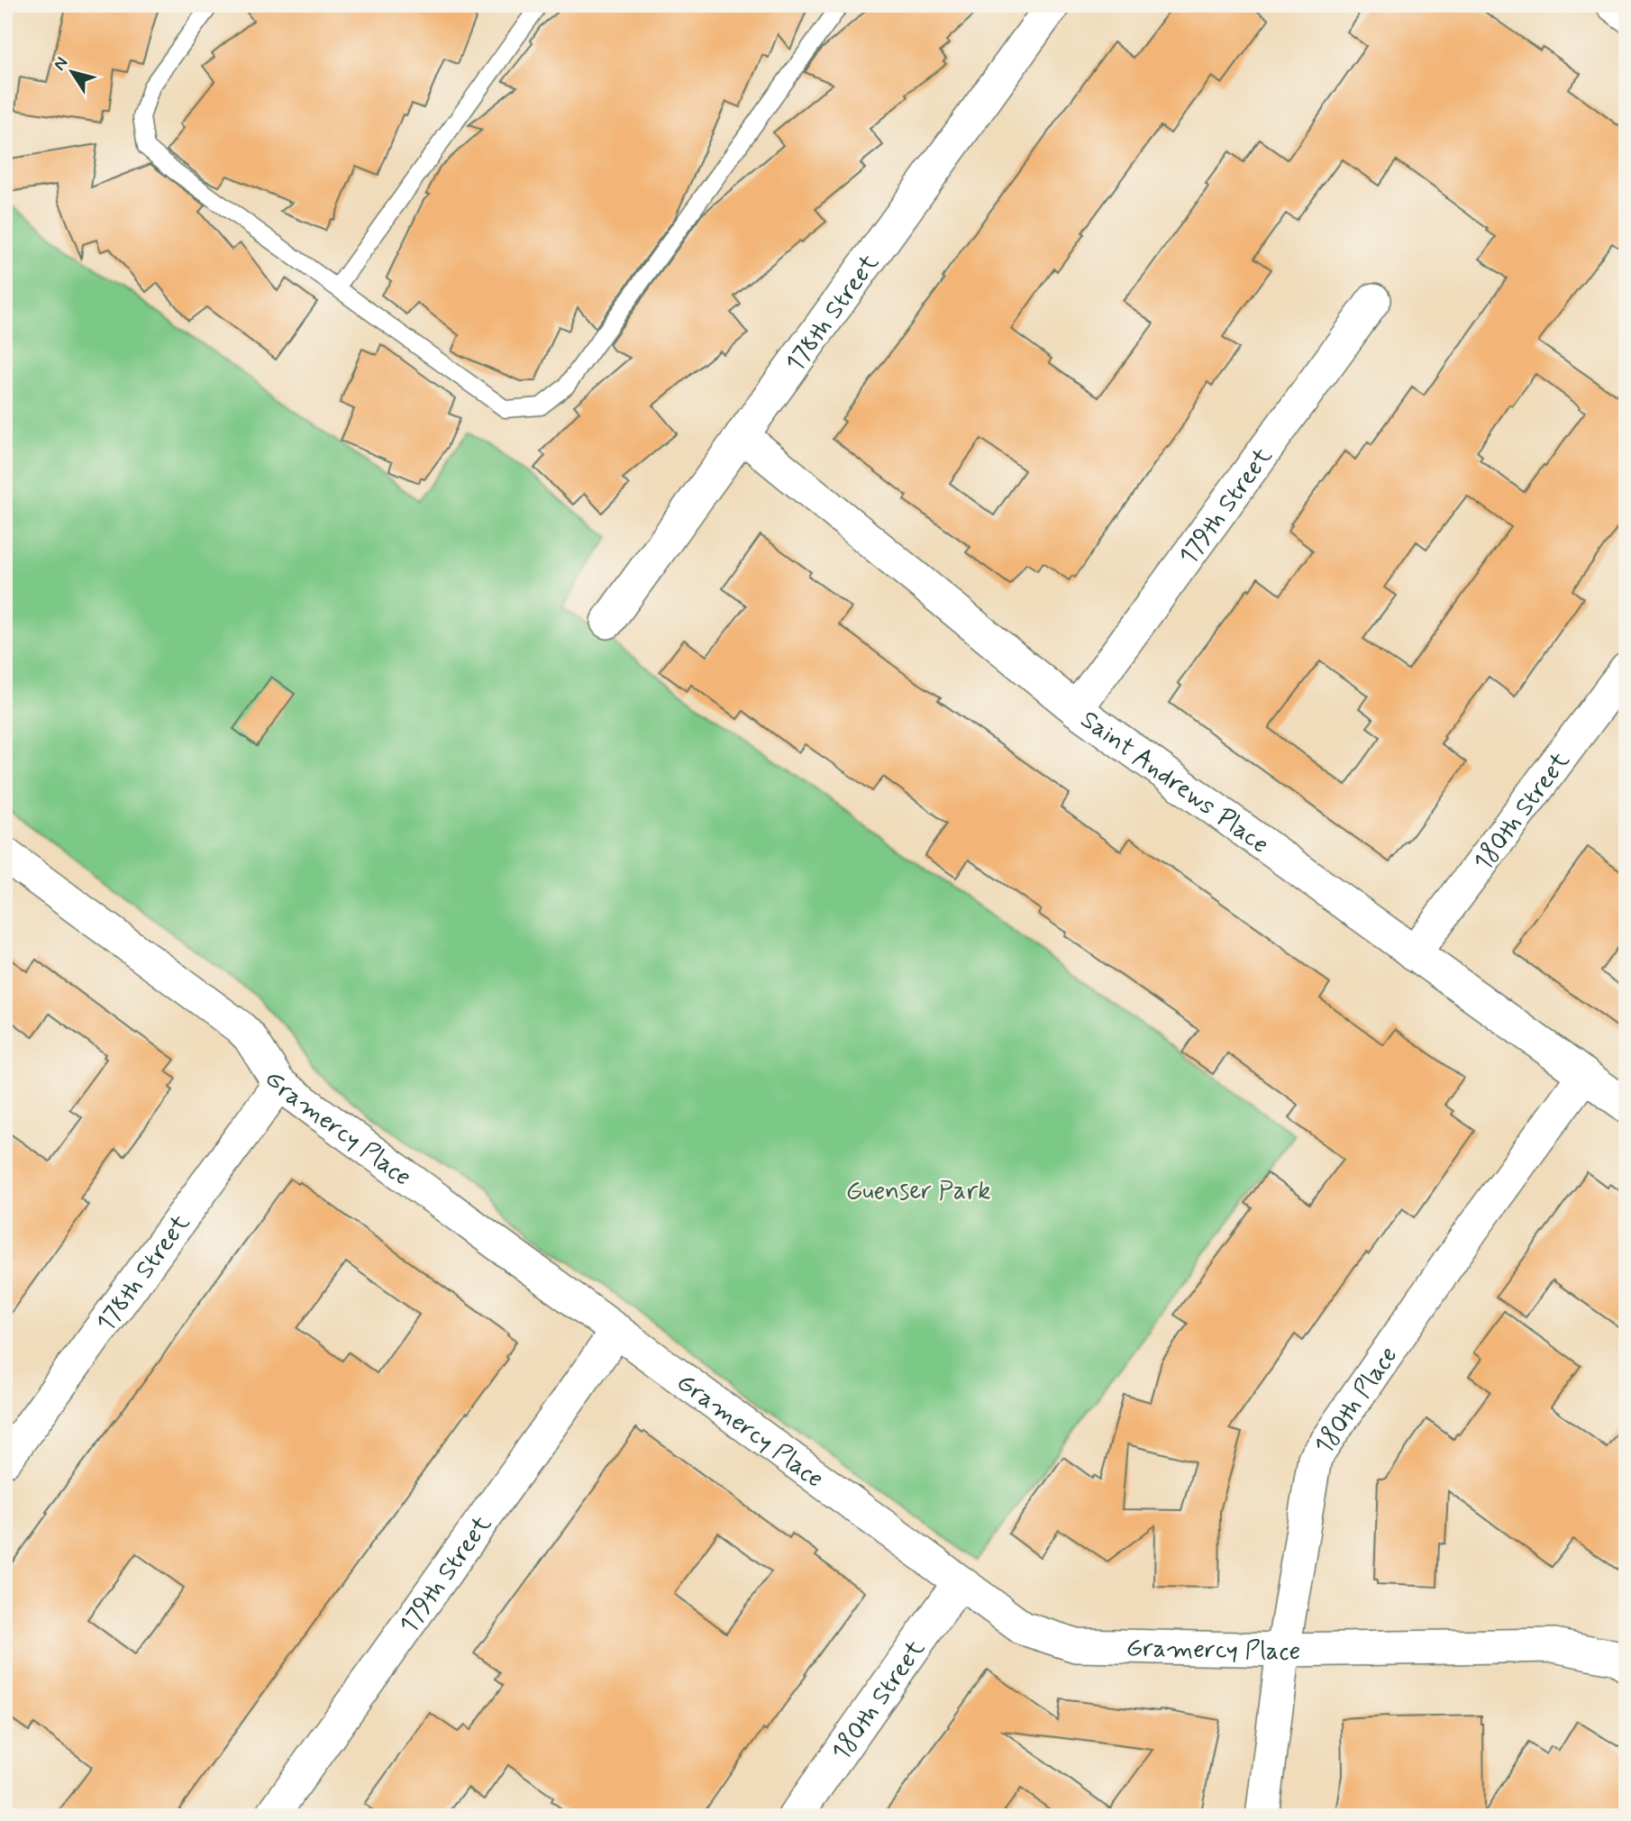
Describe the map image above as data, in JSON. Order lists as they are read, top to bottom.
{
  "streets": {
    "street": [
      "178th Street",
      "179th Street",
      "Saint Andrews Place",
      "180th Street",
      "Gramercy Place",
      "180th Place"
    ]
  },
  "crossings": [
    ["178th Street", "Saint Andrews Place"],
    ["178th Street", "Gramercy Place"],
    ["179th Street", "Saint Andrews Place"],
    ["179th Street", "Gramercy Place"],
    ["Saint Andrews Place", "180th Street"],
    ["Saint Andrews Place", "180th Place"],
    ["180th Street", "Gramercy Place"],
    ["Gramercy Place", "180th Place"]
  ],
  "parks": ["Guenser Park"],
  "north": "top left"
}
